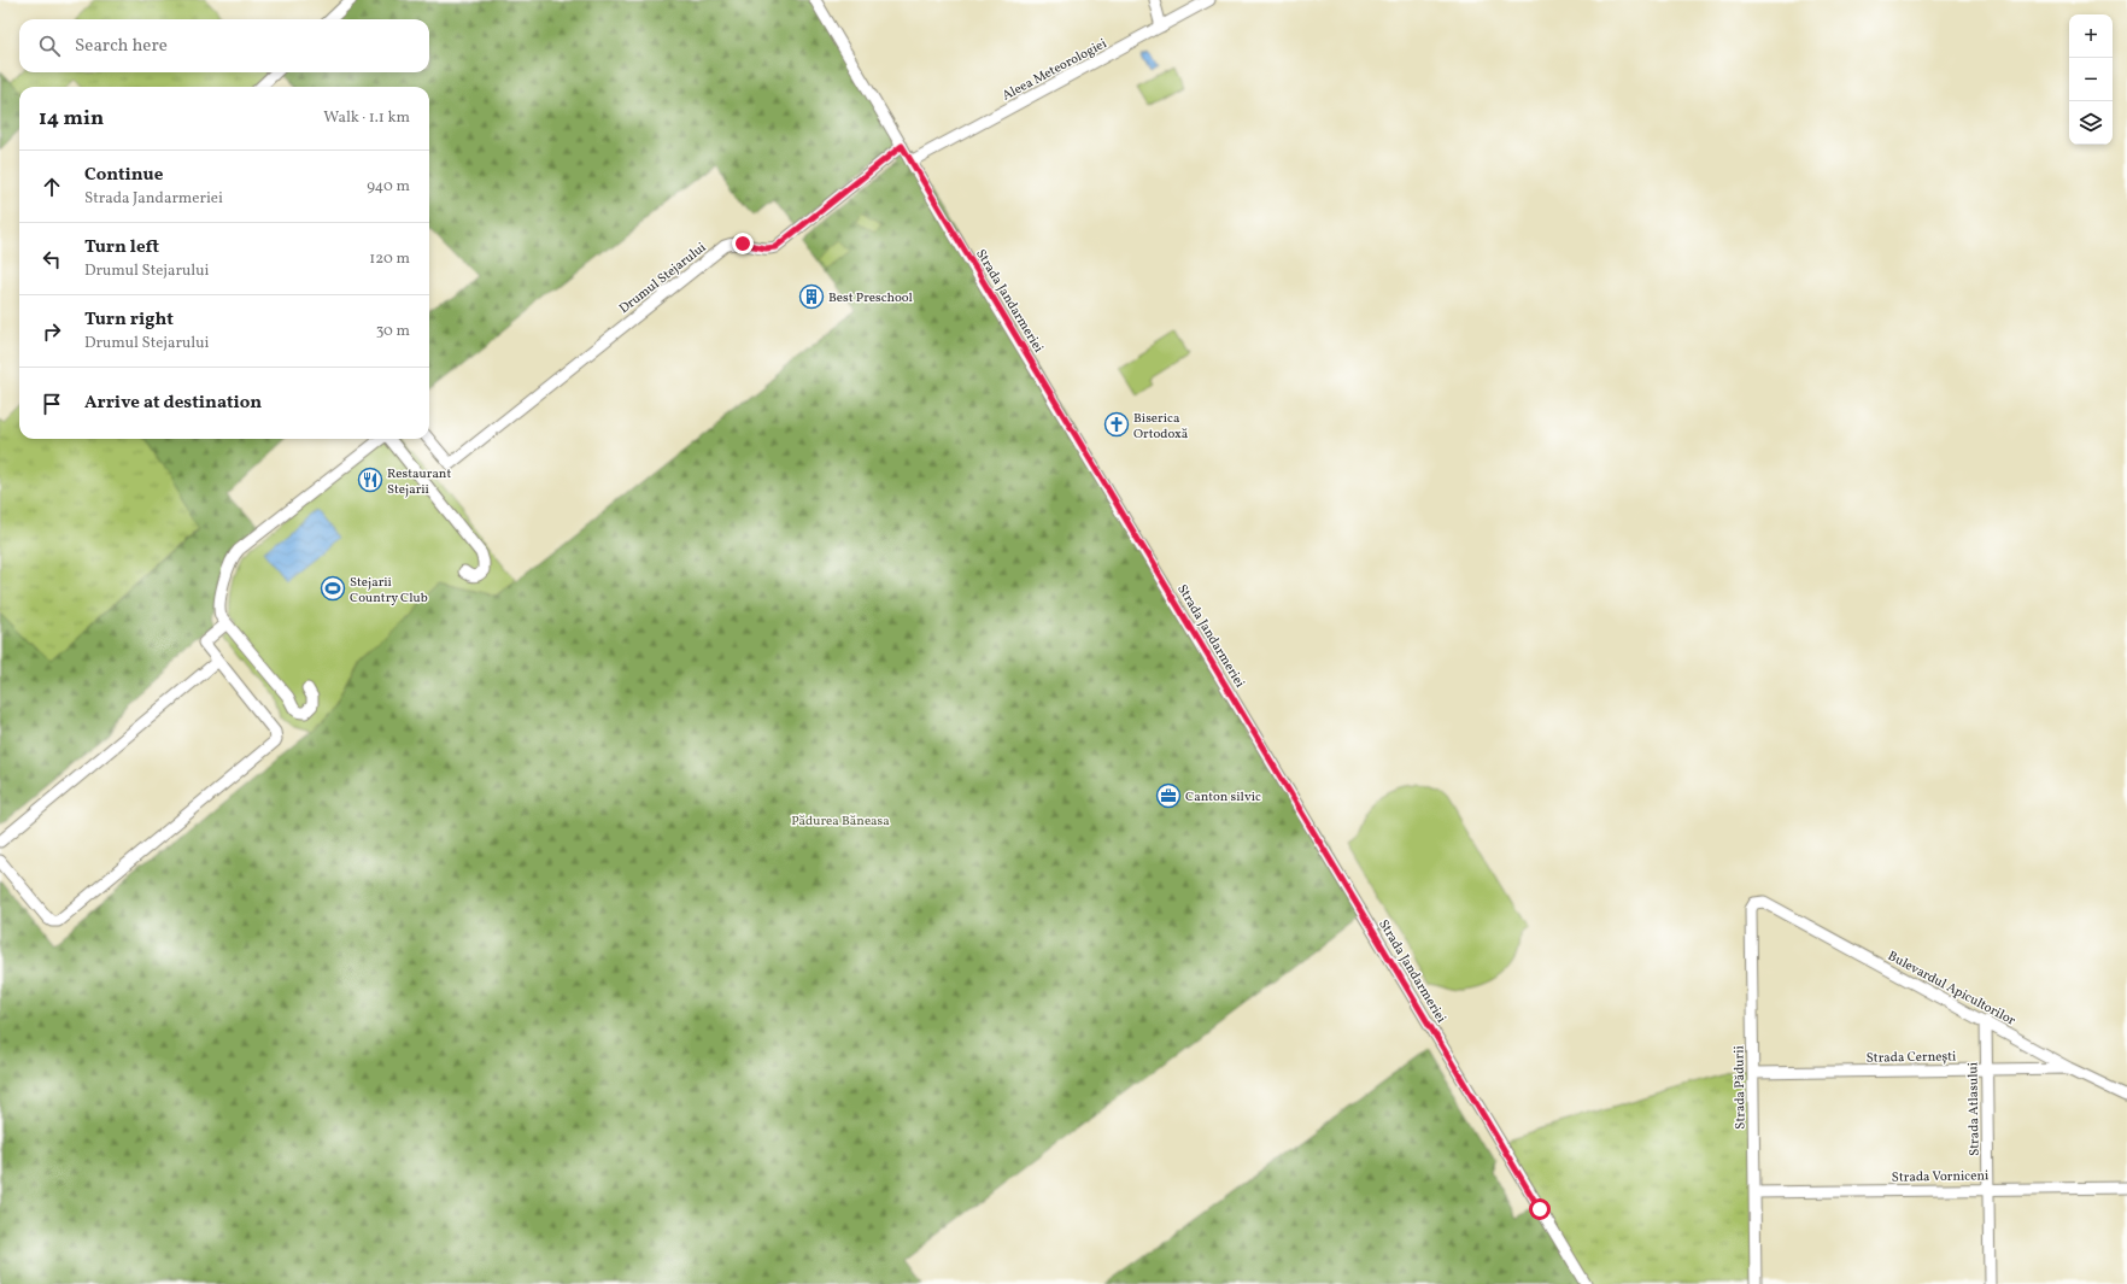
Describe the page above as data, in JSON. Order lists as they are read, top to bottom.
{
  "streets": {
    "street": [
      "Aleea Meteorologiei",
      "Drumul Stejarului",
      "Strada Jandarmeriei",
      "Bulevardul Apicultorilor",
      "Strada Cernești",
      "Strada Pădurii",
      "Strada Atlasului",
      "Strada Vorniceni"
    ]
  },
  "crossings": [
    ["Aleea Meteorologiei", "Strada Jandarmeriei"],
    ["Drumul Stejarului", "Strada Jandarmeriei"],
    ["Bulevardul Apicultorilor", "Strada Cernești"],
    ["Bulevardul Apicultorilor", "Strada Pădurii"],
    ["Bulevardul Apicultorilor", "Strada Atlasului"],
    ["Strada Cernești", "Strada Pădurii"],
    ["Strada Cernești", "Strada Atlasului"],
    ["Strada Pădurii", "Strada Vorniceni"],
    ["Strada Atlasului", "Strada Vorniceni"]
  ],
  "parks": ["Pădurea Băneasa"],
  "places": {
    "building": ["Best Preschool"],
    "church": ["Biserica Ortodoxă"],
    "restaurant": ["Restaurant Stejarii"],
    "sports": ["Stejarii Country Club"],
    "office": ["Canton silvic"]
  },
  "page": {
    "map_buttons": ["+", "−"],
    "search": "Search here",
    "heading": ["14 min", "Walk · 1.1 km"],
    "list": [
      ["Continue", "Strada Jandarmeriei", "940 m"],
      ["Turn left", "Drumul Stejarului", "120 m"],
      ["Turn right", "Drumul Stejarului", "30 m"],
      "Arrive at destination"
    ]
  }
}
